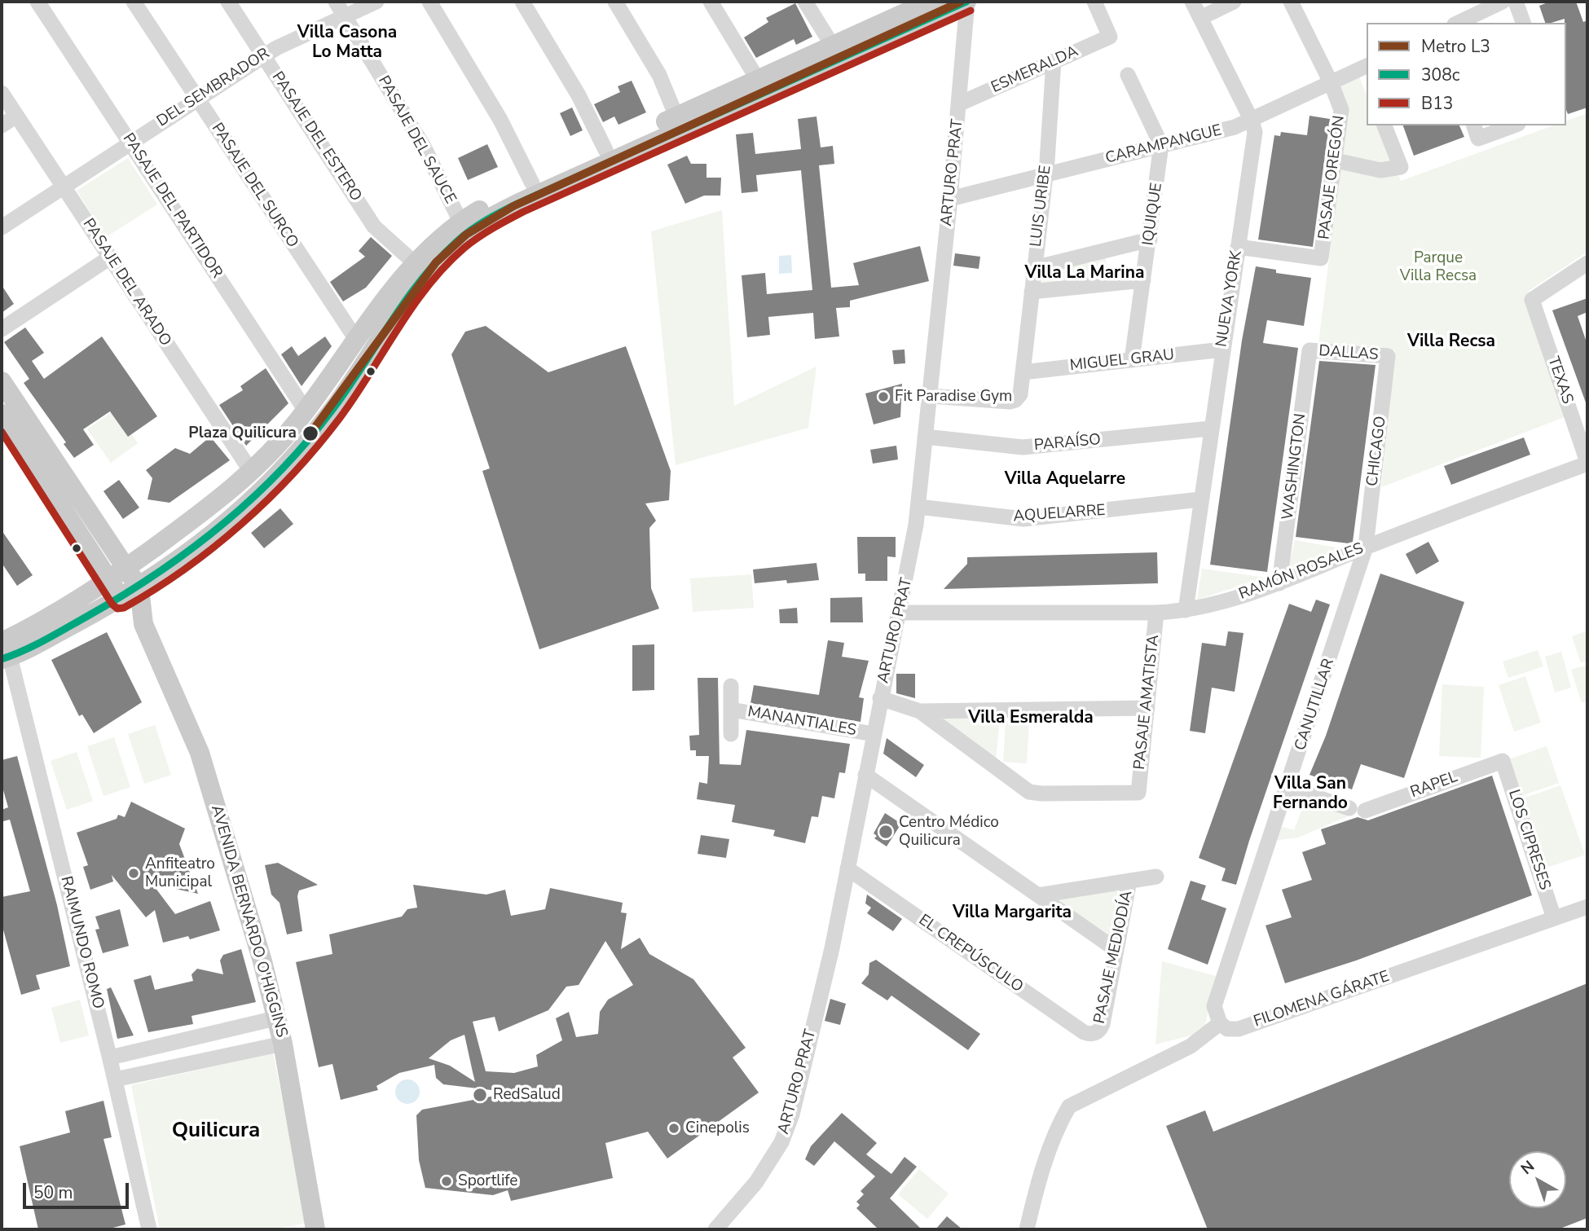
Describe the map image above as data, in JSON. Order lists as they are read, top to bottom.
{
  "streets": {
    "main road": ["AVENIDA BERNARDO O'HIGGINS"],
    "street": [
      "ESMERALDA",
      "DEL SEMBRADOR",
      "PASAJE DEL ESTERO",
      "PASAJE DEL SAUCE",
      "CARAMPANGUE",
      "ARTURO PRAT",
      "PASAJE OREGÓN",
      "PASAJE DEL SURCO",
      "PASAJE DEL PARTIDOR",
      "LUIS URIBE",
      "IQUIQUE",
      "PASAJE DEL ARADO",
      "NUEVA YORK",
      "DALLAS",
      "MIGUEL GRAU",
      "TEXAS",
      "PARAÍSO",
      "CHICAGO",
      "WASHINGTON",
      "AQUELARRE",
      "RAMÓN ROSALES",
      "PASAJE AMATISTA",
      "CANUTILLAR",
      "MANANTIALES",
      "RAPEL",
      "LOS CIPRESES",
      "RAIMUNDO ROMO",
      "EL CREPÚSCULO",
      "PASAJE MEDIODÍA",
      "FILOMENA GÁRATE"
    ]
  },
  "crossings": [
    ["ESMERALDA", "ARTURO PRAT"],
    ["ESMERALDA", "LUIS URIBE"],
    ["DEL SEMBRADOR", "PASAJE DEL ESTERO"],
    ["DEL SEMBRADOR", "PASAJE DEL SAUCE"],
    ["DEL SEMBRADOR", "PASAJE DEL SURCO"],
    ["DEL SEMBRADOR", "PASAJE DEL PARTIDOR"],
    ["DEL SEMBRADOR", "PASAJE DEL ARADO"],
    ["CARAMPANGUE", "ARTURO PRAT"],
    ["CARAMPANGUE", "PASAJE OREGÓN"],
    ["CARAMPANGUE", "LUIS URIBE"],
    ["CARAMPANGUE", "IQUIQUE"],
    ["CARAMPANGUE", "NUEVA YORK"],
    ["ARTURO PRAT", "LUIS URIBE"],
    ["ARTURO PRAT", "PARAÍSO"],
    ["ARTURO PRAT", "AQUELARRE"],
    ["ARTURO PRAT", "RAMÓN ROSALES"],
    ["ARTURO PRAT", "MANANTIALES"],
    ["ARTURO PRAT", "EL CREPÚSCULO"],
    ["PASAJE OREGÓN", "NUEVA YORK"],
    ["LUIS URIBE", "MIGUEL GRAU"],
    ["IQUIQUE", "MIGUEL GRAU"],
    ["NUEVA YORK", "MIGUEL GRAU"],
    ["NUEVA YORK", "PARAÍSO"],
    ["NUEVA YORK", "AQUELARRE"],
    ["NUEVA YORK", "RAMÓN ROSALES"],
    ["DALLAS", "CHICAGO"],
    ["DALLAS", "WASHINGTON"],
    ["TEXAS", "RAMÓN ROSALES"],
    ["CHICAGO", "RAMÓN ROSALES"],
    ["CHICAGO", "CANUTILLAR"],
    ["WASHINGTON", "RAMÓN ROSALES"],
    ["RAMÓN ROSALES", "PASAJE AMATISTA"],
    ["RAMÓN ROSALES", "CANUTILLAR"],
    ["CANUTILLAR", "RAPEL"],
    ["CANUTILLAR", "FILOMENA GÁRATE"],
    ["RAPEL", "LOS CIPRESES"],
    ["LOS CIPRESES", "FILOMENA GÁRATE"],
    ["EL CREPÚSCULO", "PASAJE MEDIODÍA"]
  ],
  "districts": [
    "Villa Casona Lo Matta",
    "Villa La Marina",
    "Villa Recsa",
    "Villa Aquelarre",
    "Villa Esmeralda",
    "Villa San Fernando",
    "Villa Margarita",
    "Quilicura"
  ],
  "parks": ["Parque Villa Recsa"],
  "places": [
    "Fit Paradise Gym",
    "Plaza Quilicura",
    "Centro Médico Quilicura",
    "Anfiteatro Municipal",
    "RedSalud",
    "Cinepolis",
    "Sportlife"
  ],
  "lines": ["metro line L3", "transit line 308c", "transit line B13"],
  "legend": ["Metro L3", "308c", "B13"],
  "scale_bar": "50 m",
  "north": "top left"
}
